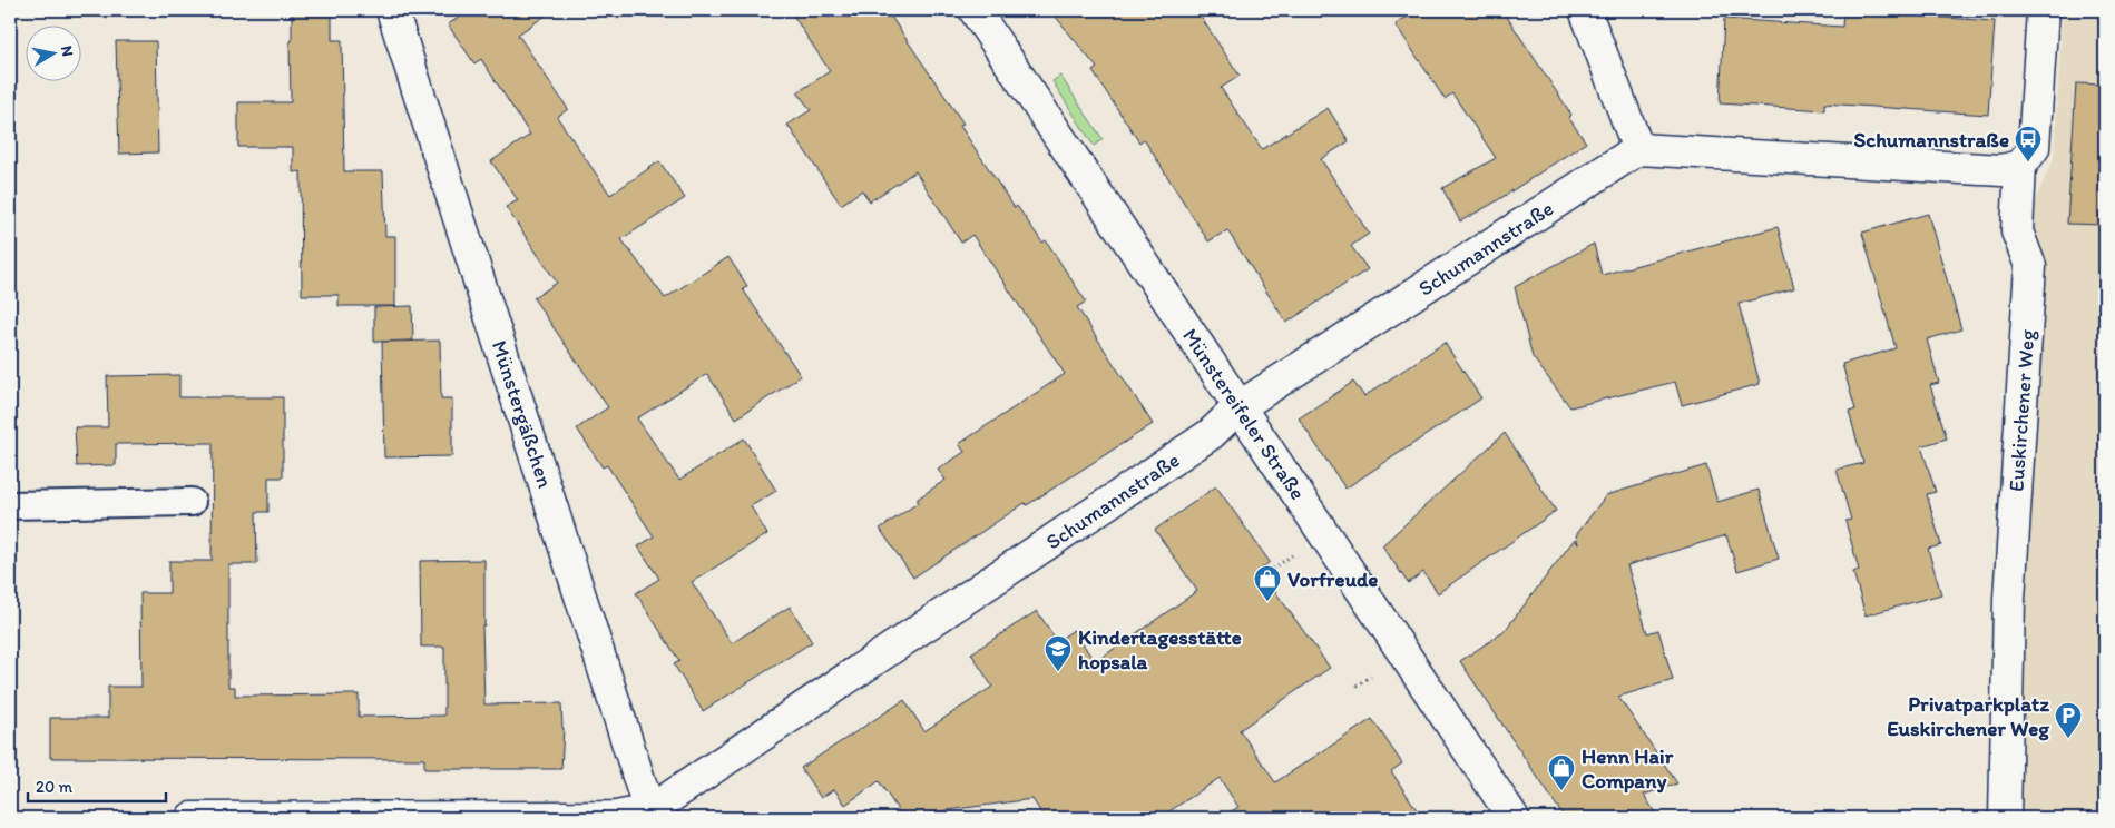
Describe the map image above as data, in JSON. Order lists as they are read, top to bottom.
{
  "streets": {
    "street": [
      "Schumannstraße",
      "Euskirchener Weg",
      "Münstergäßchen",
      "Münstereifeler Straße"
    ]
  },
  "crossings": [
    ["Schumannstraße", "Münstergäßchen"],
    ["Schumannstraße", "Münstereifeler Straße"]
  ],
  "places": {
    "bus stop": ["Schumannstraße"],
    "shop": ["Vorfreude", "Henn Hair Company"],
    "school or university": ["Kindertagesstätte hopsala"],
    "parking": ["Privatparkplatz Euskirchener Weg"]
  },
  "scale_bar": "20 m",
  "north": "right"
}
